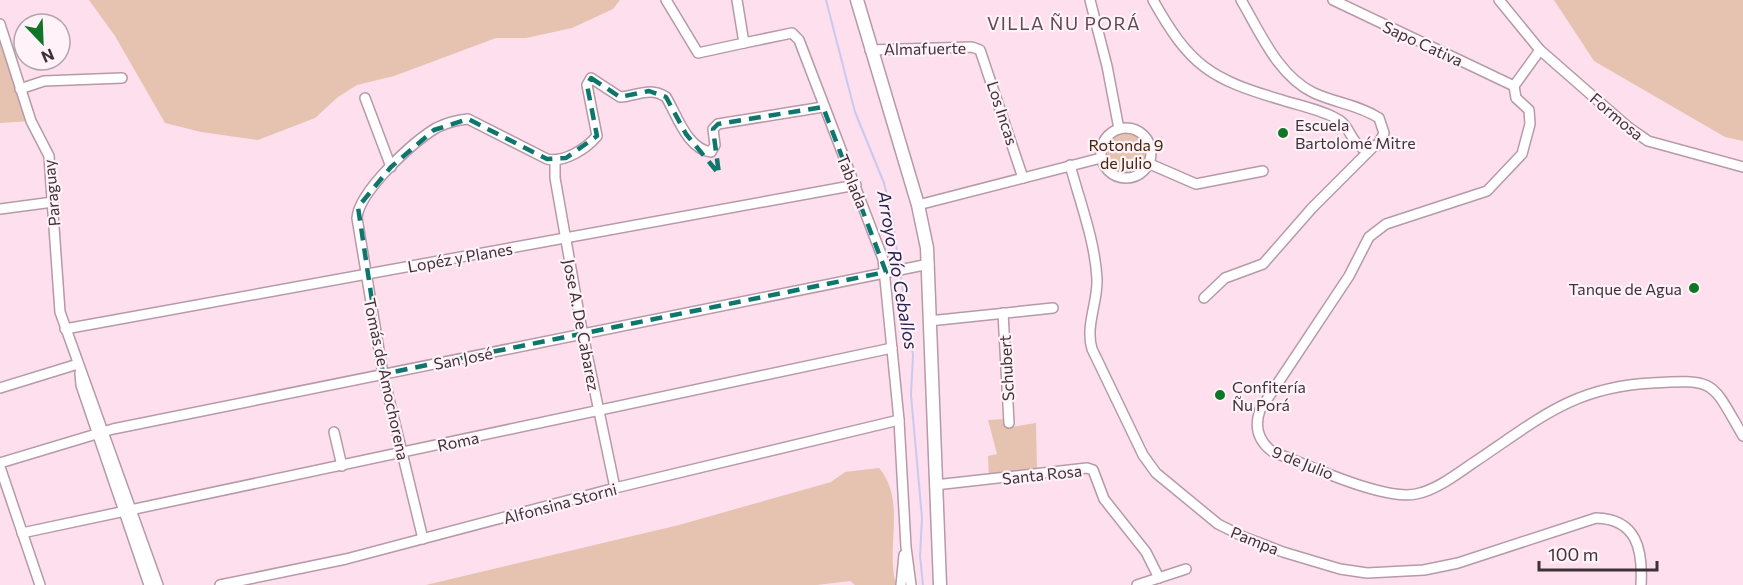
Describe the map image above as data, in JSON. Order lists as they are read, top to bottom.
{
  "streets": {
    "street": [
      "Sapo Cativa",
      "Almafuerte",
      "Los Incas",
      "Formosa",
      "Tablada",
      "Paraguay",
      "Lopéz y Planes",
      "Jose A. De Cabarez",
      "San José",
      "Schubert",
      "Tomás de Amochorena",
      "Roma",
      "9 de Julio",
      "Santa Rosa",
      "Alfonsina Storni",
      "Pampa"
    ]
  },
  "crossings": [
    ["Sapo Cativa", "9 de Julio"],
    ["Almafuerte", "Los Incas"],
    ["Tablada", "Lopéz y Planes"],
    ["Tablada", "San José"],
    ["Tablada", "Roma"],
    ["Tablada", "Alfonsina Storni"],
    ["Paraguay", "Lopéz y Planes"],
    ["Paraguay", "San José"],
    ["Paraguay", "Roma"],
    ["Lopéz y Planes", "Jose A. De Cabarez"],
    ["Lopéz y Planes", "Tomás de Amochorena"],
    ["Jose A. De Cabarez", "San José"],
    ["Jose A. De Cabarez", "Roma"],
    ["Jose A. De Cabarez", "Alfonsina Storni"],
    ["San José", "Tomás de Amochorena"],
    ["Tomás de Amochorena", "Roma"],
    ["Tomás de Amochorena", "Alfonsina Storni"]
  ],
  "districts": ["VILLA ÑU PORÁ"],
  "water": ["Arroyo Río Ceballos"],
  "parks": ["Rotonda 9 de Julio"],
  "places": ["Escuela Bartolomé Mitre", "Tanque de Agua", "Confitería Ñu Porá"],
  "scale_bar": "100 m",
  "north": "bottom right"
}
